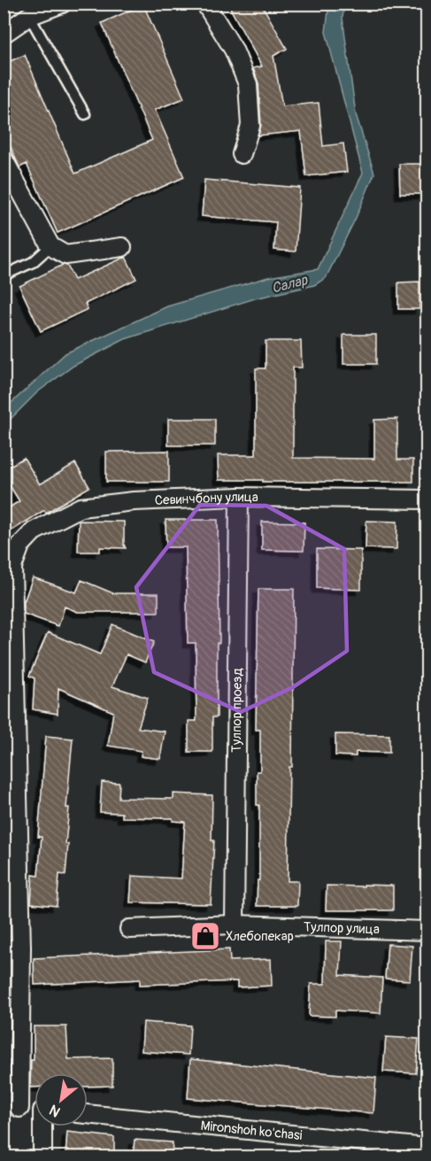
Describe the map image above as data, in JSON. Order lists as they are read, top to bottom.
{
  "streets": {
    "street": [
      "Севинчбону улица",
      "Тулпор проезд",
      "Тулпор улица",
      "Mironshoh ko'chasi"
    ]
  },
  "crossings": [
    ["Севинчбону улица", "Тулпор проезд"],
    ["Тулпор проезд", "Тулпор улица"]
  ],
  "water": ["Салар"],
  "places": {
    "shop": ["Хлебопекар"]
  },
  "north": "bottom left"
}
